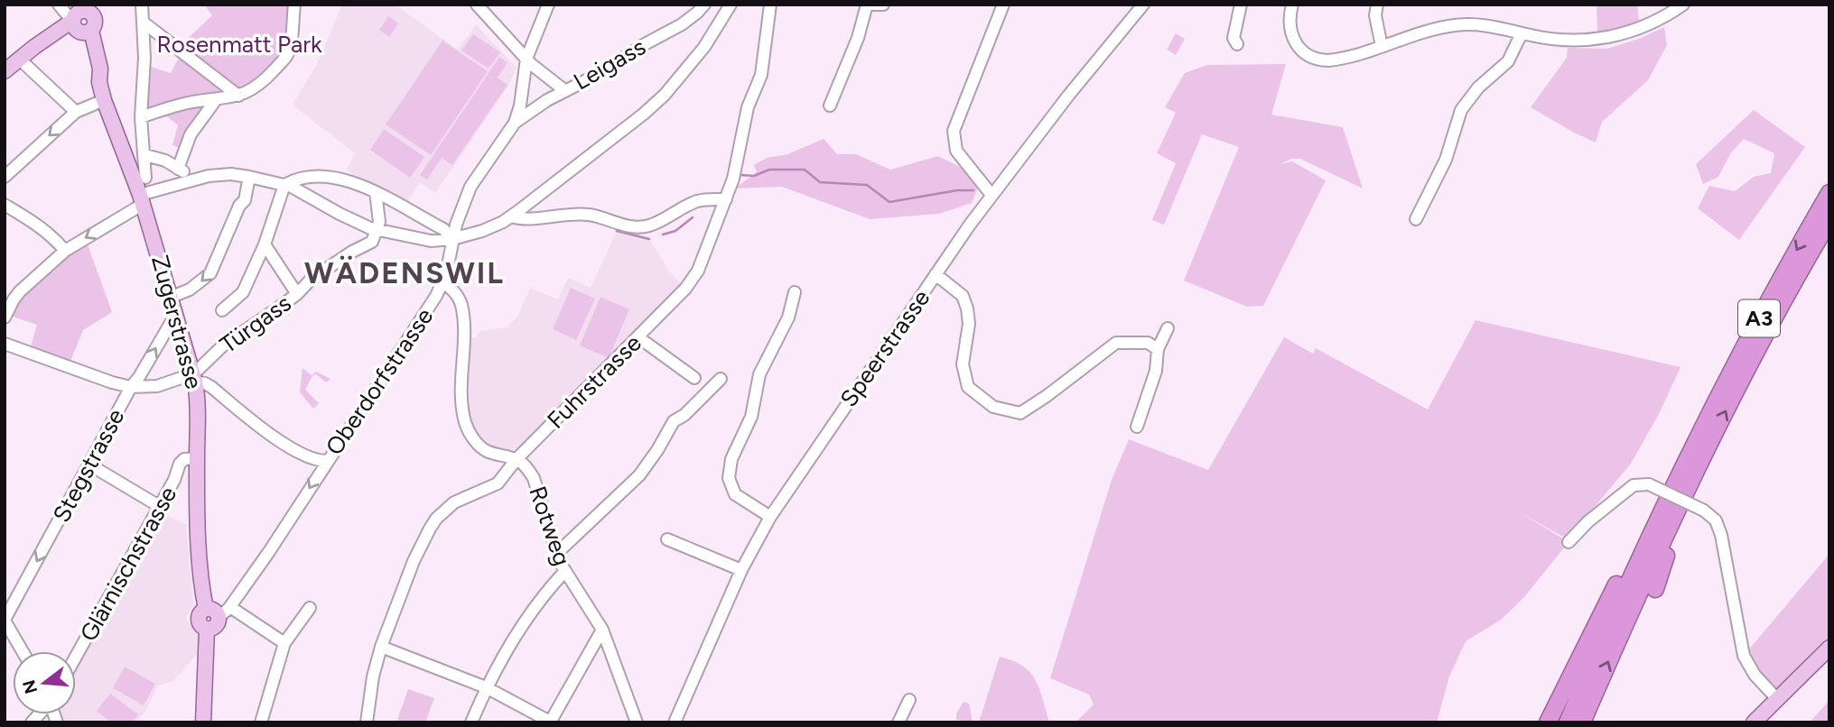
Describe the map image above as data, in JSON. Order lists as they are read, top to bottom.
{
  "streets": {
    "highway": ["A3"],
    "main road": ["Zugerstrasse"],
    "street": [
      "Leigass",
      "Türgass",
      "Speerstrasse",
      "Oberdorfstrasse",
      "Fuhrstrasse",
      "Stegstrasse",
      "Rotweg",
      "Glärnischstrasse"
    ]
  },
  "crossings": [
    ["Leigass", "Oberdorfstrasse"],
    ["Zugerstrasse", "Türgass"],
    ["Zugerstrasse", "Oberdorfstrasse"],
    ["Zugerstrasse", "Stegstrasse"],
    ["Zugerstrasse", "Glärnischstrasse"],
    ["Oberdorfstrasse", "Rotweg"],
    ["Fuhrstrasse", "Rotweg"]
  ],
  "districts": ["WÄDENSWIL"],
  "parks": ["Rosenmatt Park"],
  "north": "left"
}
